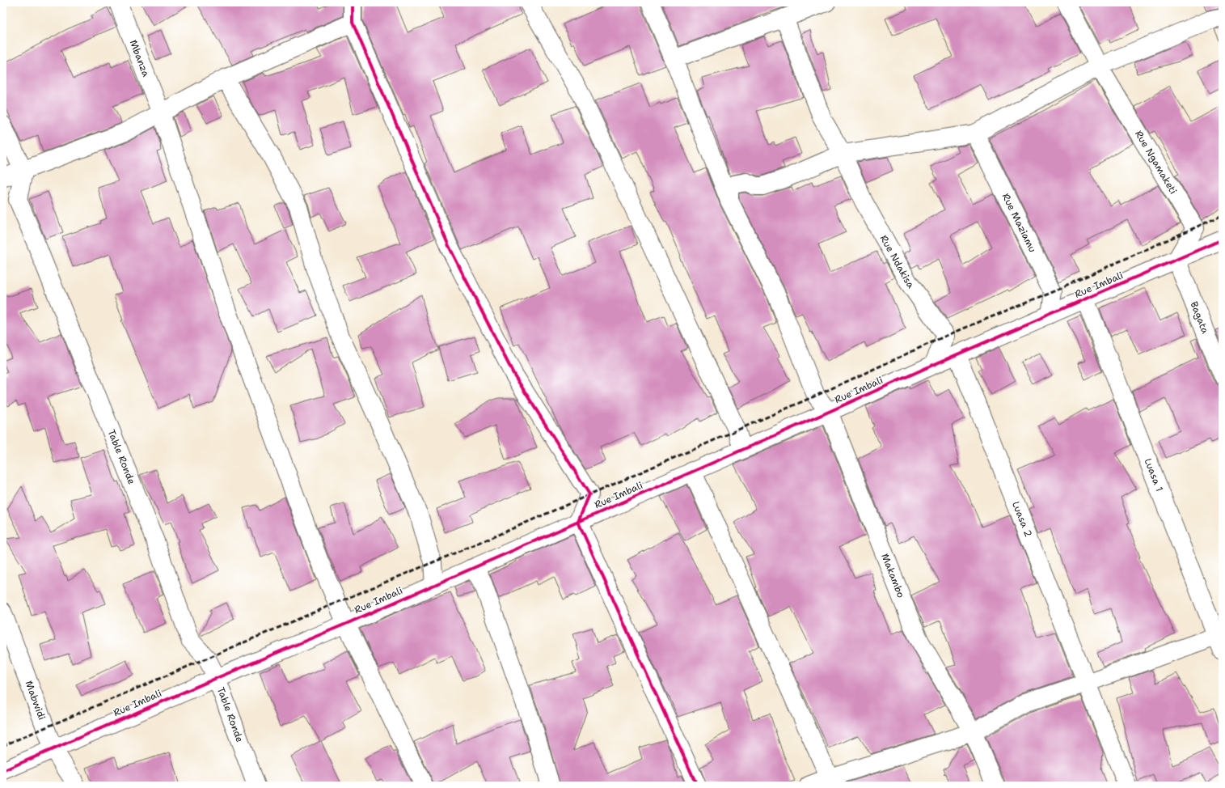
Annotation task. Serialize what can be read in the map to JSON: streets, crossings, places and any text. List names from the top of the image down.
{
  "streets": {
    "street": [
      "Mbanza",
      "Rue Ngamaketi",
      "Rue Maziamu",
      "Rue Ndakisa",
      "Rue Imbali",
      "Bagata",
      "Table Ronde",
      "Luasa 1",
      "Luasa 2",
      "Makambo",
      "Mabwidi"
    ]
  },
  "crossings": [
    ["Mbanza", "Rue Imbali"],
    ["Rue Ngamaketi", "Rue Imbali"],
    ["Rue Ngamaketi", "Bagata"],
    ["Rue Maziamu", "Rue Imbali"],
    ["Rue Ndakisa", "Rue Imbali"],
    ["Rue Imbali", "Bagata"],
    ["Rue Imbali", "Table Ronde"],
    ["Rue Imbali", "Luasa 1"],
    ["Rue Imbali", "Luasa 2"],
    ["Rue Imbali", "Makambo"],
    ["Rue Imbali", "Mabwidi"]
  ]
}
